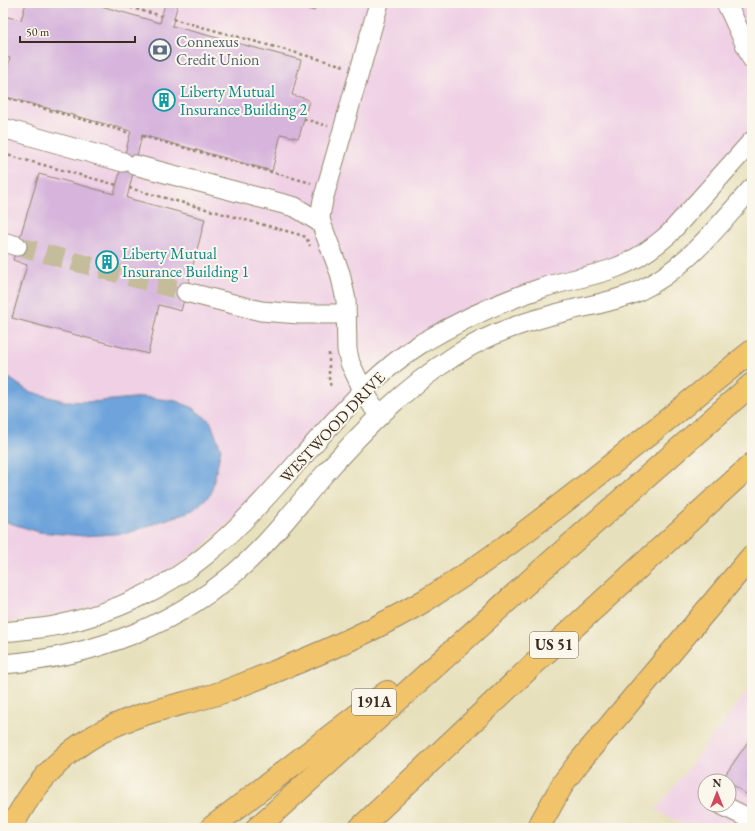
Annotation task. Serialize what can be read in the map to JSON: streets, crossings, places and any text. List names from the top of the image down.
{
  "streets": {
    "highway": ["US 51", "191A"],
    "street": ["WESTWOOD DRIVE"]
  },
  "places": {
    "bank": ["Connexus Credit Union"],
    "building": ["Liberty Mutual Insurance Building 2", "Liberty Mutual Insurance Building 1"]
  },
  "scale_bar": "50 m",
  "north": "top"
}
